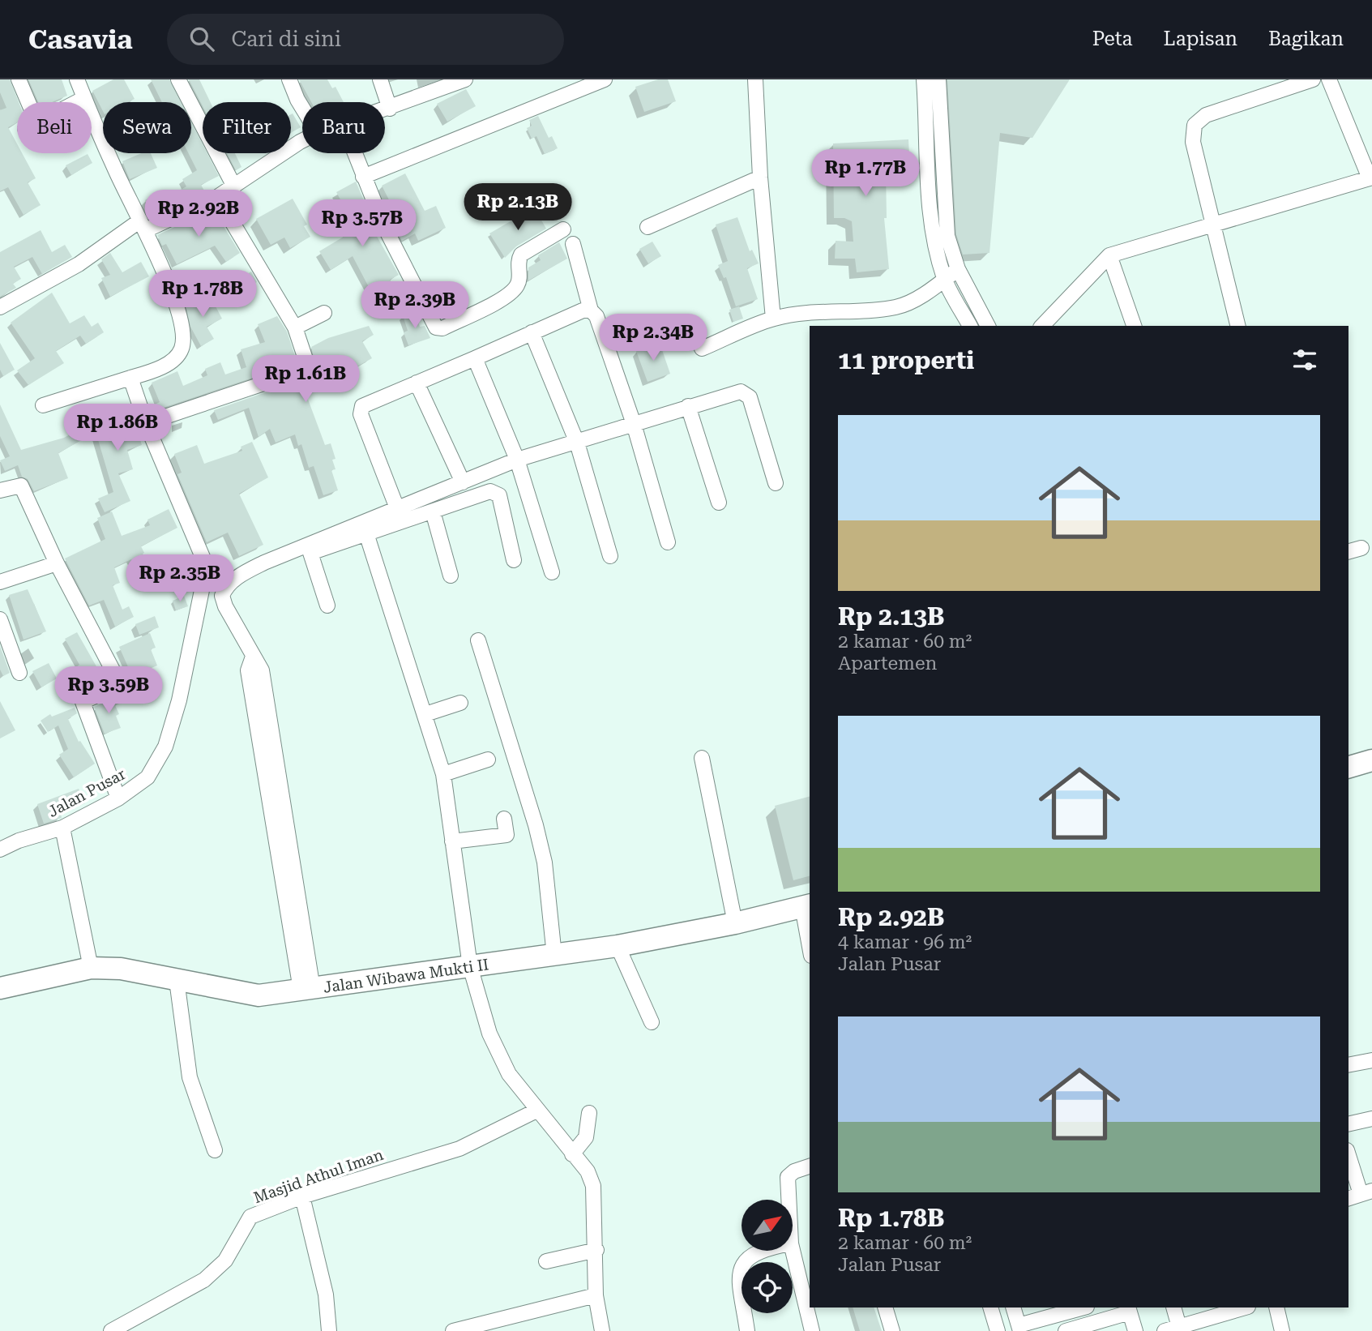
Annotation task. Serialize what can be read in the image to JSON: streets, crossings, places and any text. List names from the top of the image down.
{
  "streets": {
    "main road": ["Jalan Wibawa Mukti II"],
    "street": ["Jalan Pusar", "Masjid Athul Iman"]
  },
  "north": "top right",
  "page": {
    "header": "Casavia",
    "search": "Cari di sini",
    "nav": ["Peta", "Lapisan", "Bagikan"],
    "chip": [
      "Beli",
      "Sewa",
      "Filter",
      "Baru"
    ],
    "price": [
      "Rp 1.77B",
      "Rp 2.13B",
      "Rp 2.92B",
      "Rp 3.57B",
      "Rp 1.78B",
      "Rp 2.39B",
      "Rp 2.34B",
      "Rp 1.61B",
      "Rp 1.86B",
      "Rp 2.35B",
      "Rp 3.59B"
    ],
    "heading": "11 properti",
    "list": [
      {
        "name": "Rp 2.13B",
        "note": "2 kamar · 60 m² · Apartemen"
      },
      {
        "name": "Rp 2.92B",
        "note": "4 kamar · 96 m² · Jalan Pusar"
      },
      {
        "name": "Rp 1.78B",
        "note": "2 kamar · 60 m² · Jalan Pusar"
      }
    ]
  }
}
